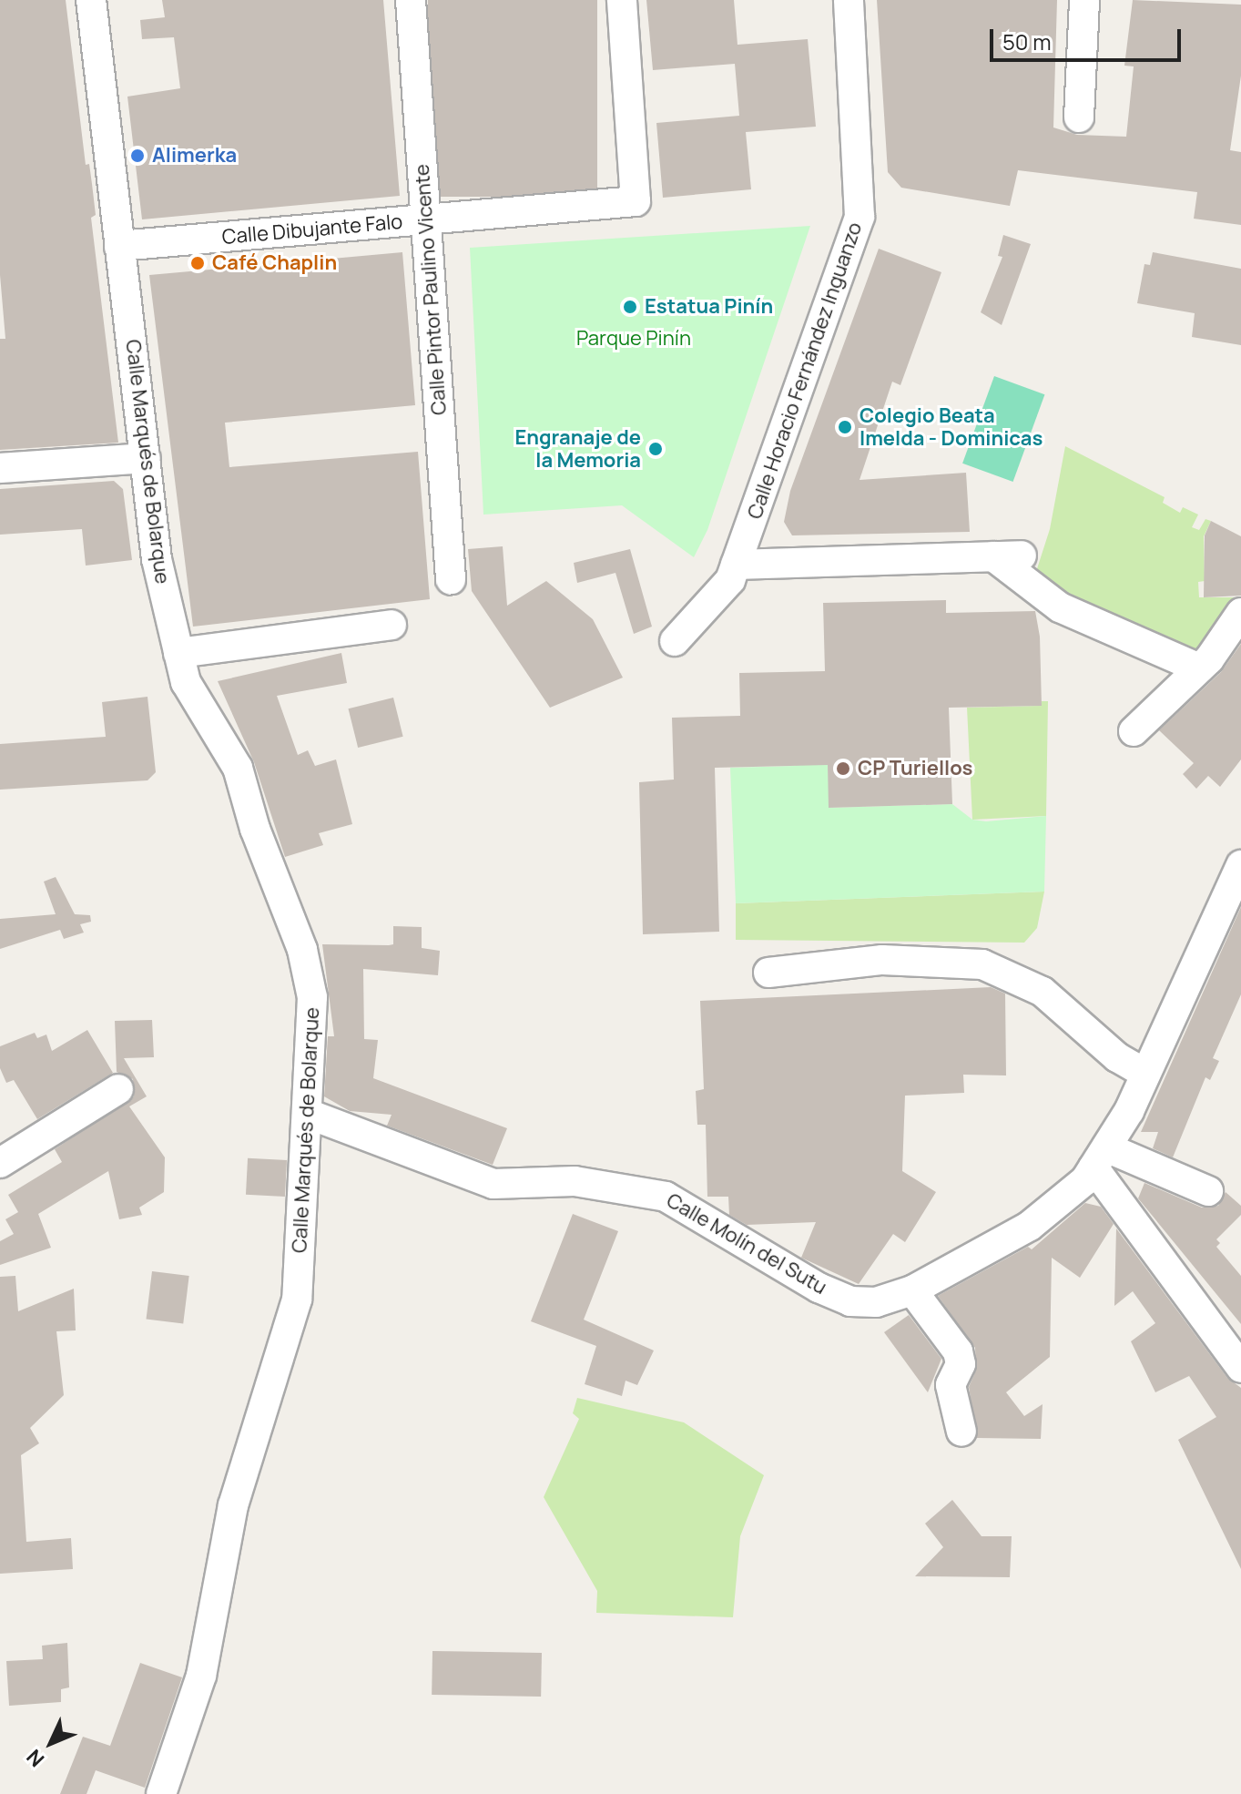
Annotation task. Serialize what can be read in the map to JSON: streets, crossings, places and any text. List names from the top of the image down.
{
  "streets": {
    "street": [
      "Calle Dibujante Falo",
      "Calle Pintor Paulino Vicente",
      "Calle Horacio Fernández Inguanzo",
      "Calle Marqués de Bolarque",
      "Calle Molín del Sutu"
    ]
  },
  "crossings": [
    ["Calle Dibujante Falo", "Calle Pintor Paulino Vicente"],
    ["Calle Dibujante Falo", "Calle Marqués de Bolarque"],
    ["Calle Marqués de Bolarque", "Calle Molín del Sutu"]
  ],
  "parks": ["Parque Pinín"],
  "places": [
    "Alimerka",
    "Café Chaplin",
    "Estatua Pinín",
    "Colegio Beata Imelda - Dominicas",
    "Engranaje de la Memoria",
    "CP Turiellos"
  ],
  "scale_bar": "50 m",
  "north": "bottom left"
}
